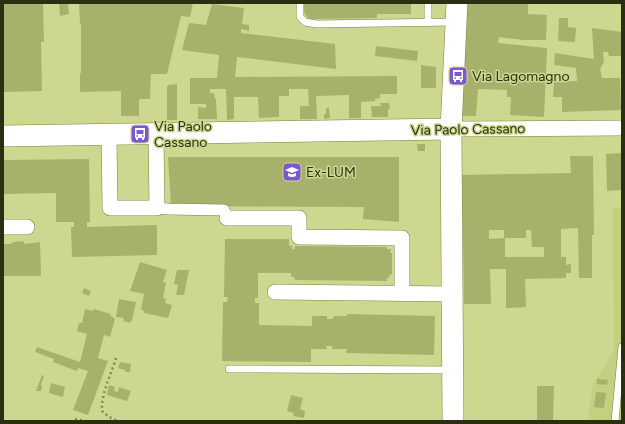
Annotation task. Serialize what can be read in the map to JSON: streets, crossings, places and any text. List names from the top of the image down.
{
  "streets": {
    "main road": ["Via Paolo Cassano"]
  },
  "places": {
    "bus stop": ["Via Lagomagno", "Via Paolo Cassano"],
    "school or university": ["Ex-LUM"]
  }
}
